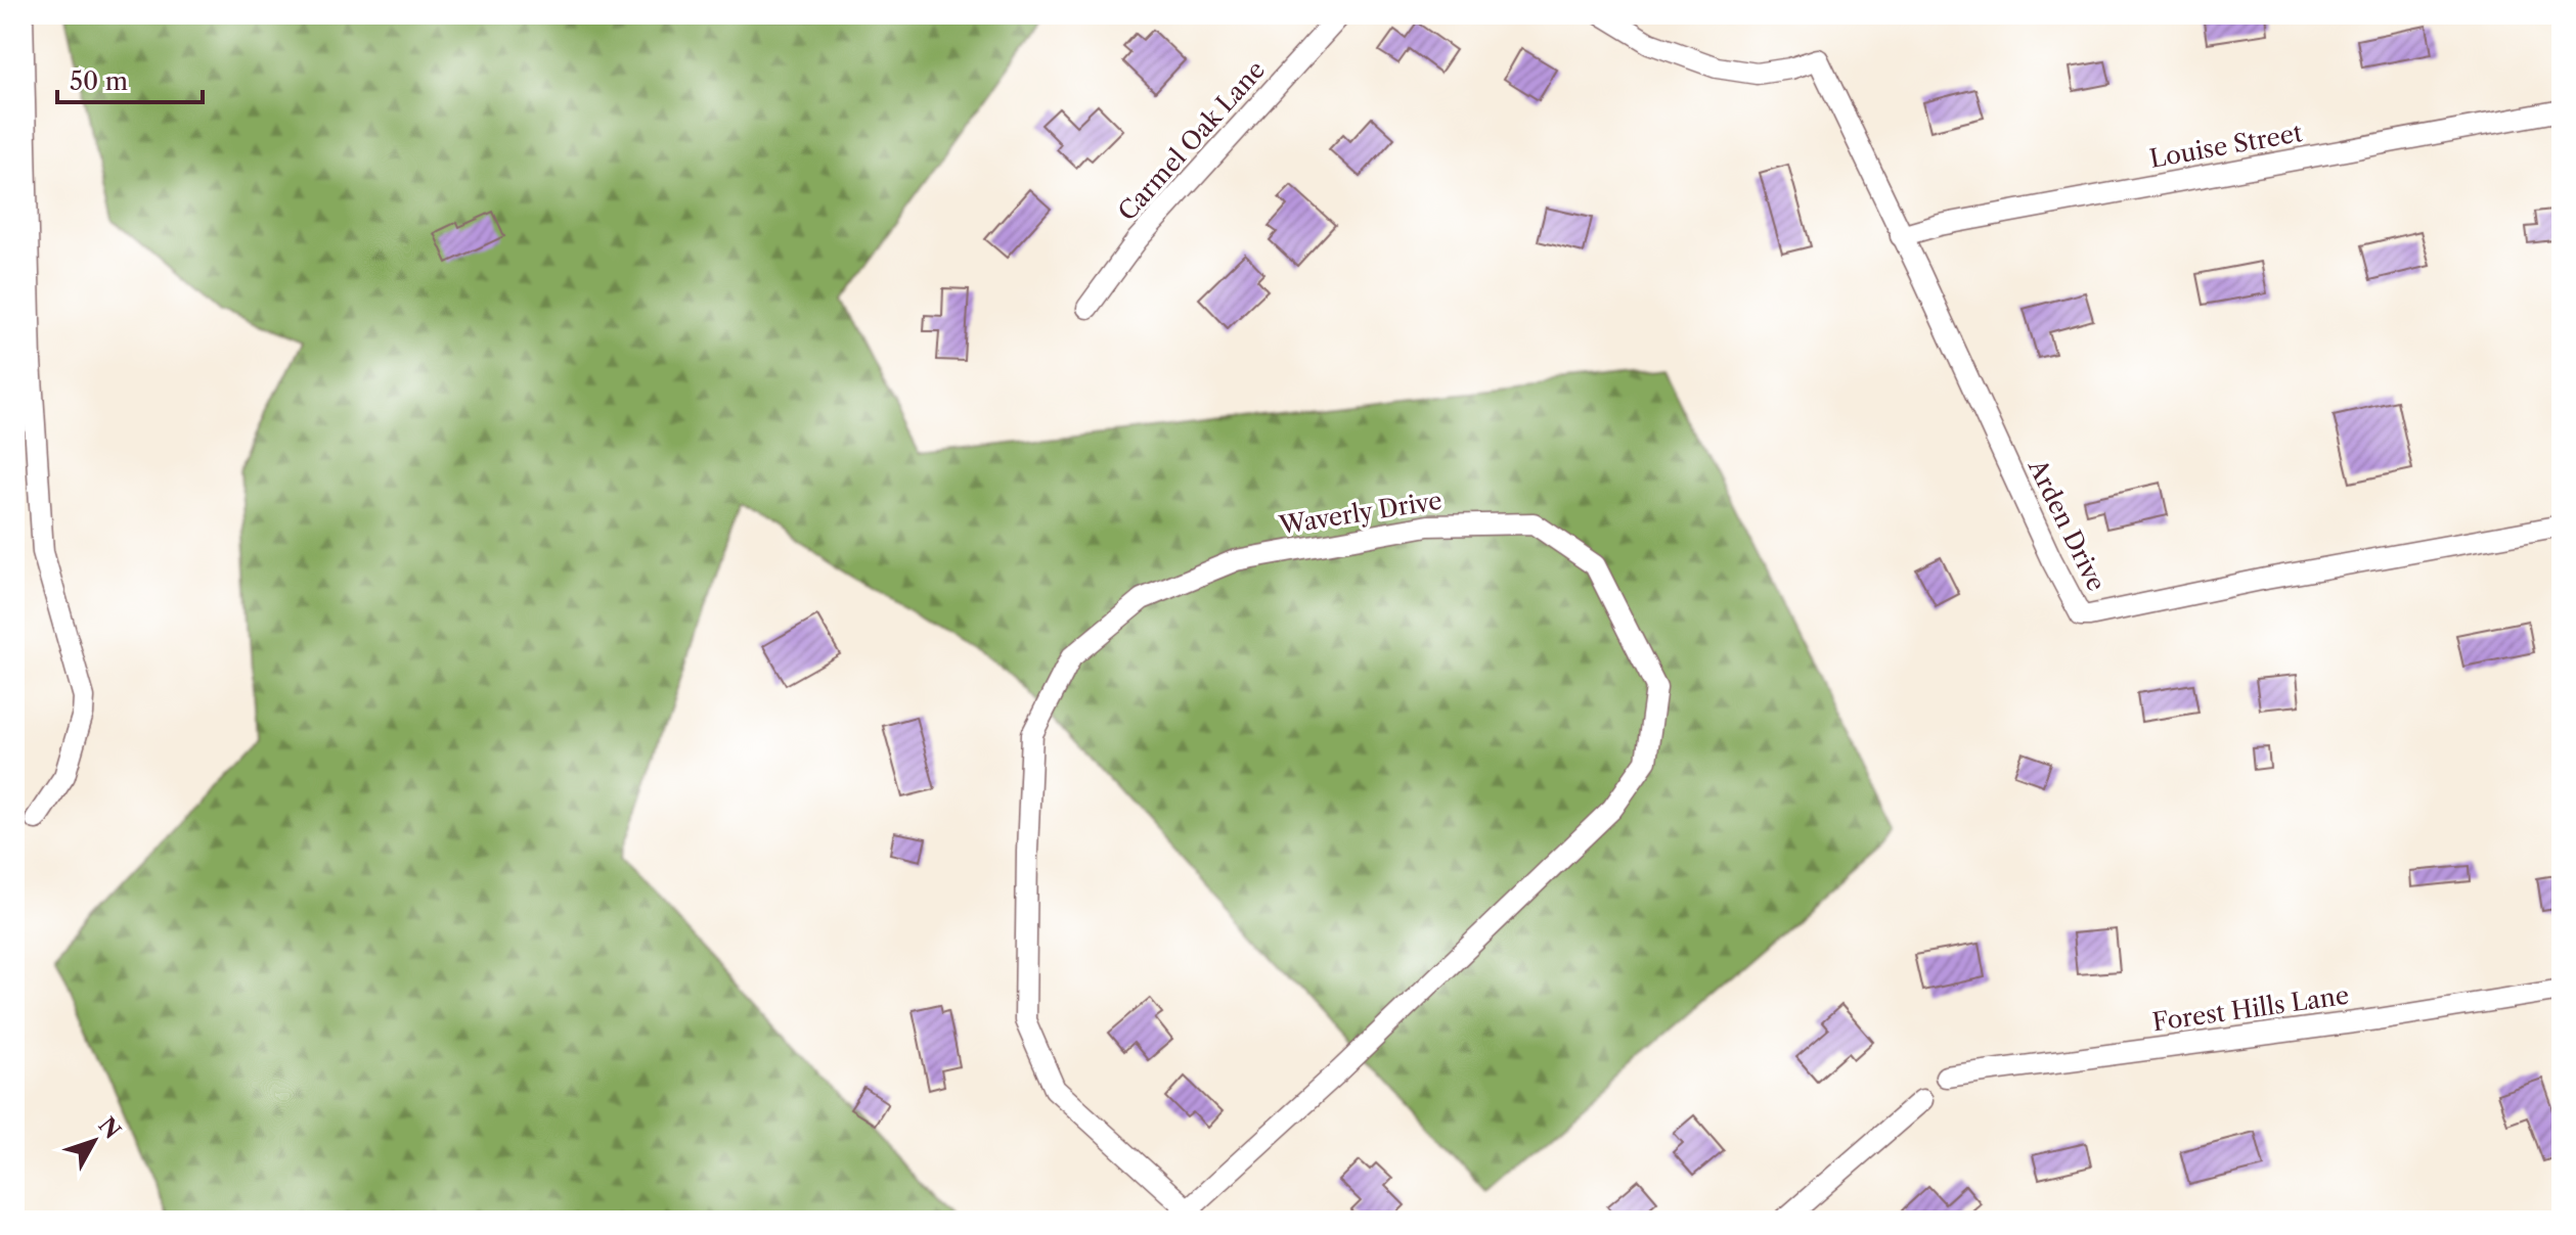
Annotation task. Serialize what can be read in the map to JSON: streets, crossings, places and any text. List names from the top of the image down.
{
  "streets": {
    "street": [
      "Carmel Oak Lane",
      "Louise Street",
      "Waverly Drive",
      "Arden Drive",
      "Forest Hills Lane"
    ]
  },
  "crossings": [
    ["Louise Street", "Arden Drive"]
  ],
  "scale_bar": "50 m",
  "north": "top right"
}
